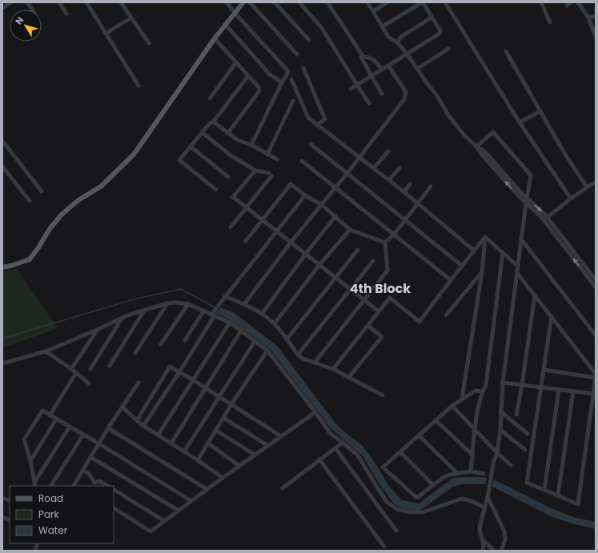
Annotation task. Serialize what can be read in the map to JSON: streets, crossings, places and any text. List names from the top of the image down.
{
  "districts": ["4th Block"],
  "legend": ["Road", "Park", "Water"],
  "north": "top left"
}
